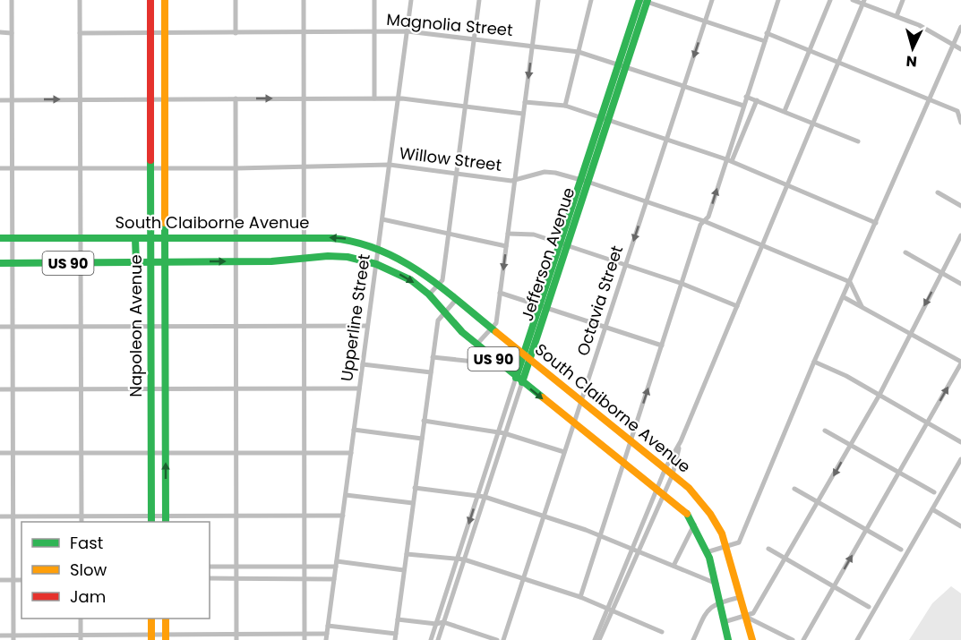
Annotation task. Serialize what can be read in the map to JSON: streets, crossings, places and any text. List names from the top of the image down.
{
  "streets": {
    "main road": [
      "South Claiborne Avenue",
      "Jefferson Avenue",
      "US 90",
      "Napoleon Avenue"
    ],
    "street": [
      "Magnolia Street",
      "Willow Street",
      "Octavia Street",
      "Upperline Street"
    ]
  },
  "crossings": [
    ["Magnolia Street", "Jefferson Avenue"],
    ["Magnolia Street", "Octavia Street"],
    ["Magnolia Street", "Upperline Street"],
    ["Magnolia Street", "Napoleon Avenue"],
    ["Willow Street", "Jefferson Avenue"],
    ["Willow Street", "Octavia Street"],
    ["Willow Street", "Upperline Street"],
    ["Willow Street", "Napoleon Avenue"],
    ["South Claiborne Avenue", "Jefferson Avenue"],
    ["South Claiborne Avenue", "Octavia Street"],
    ["South Claiborne Avenue", "Upperline Street"],
    ["South Claiborne Avenue", "Napoleon Avenue"]
  ],
  "legend": ["Fast", "Slow", "Jam"],
  "north": "bottom"
}
